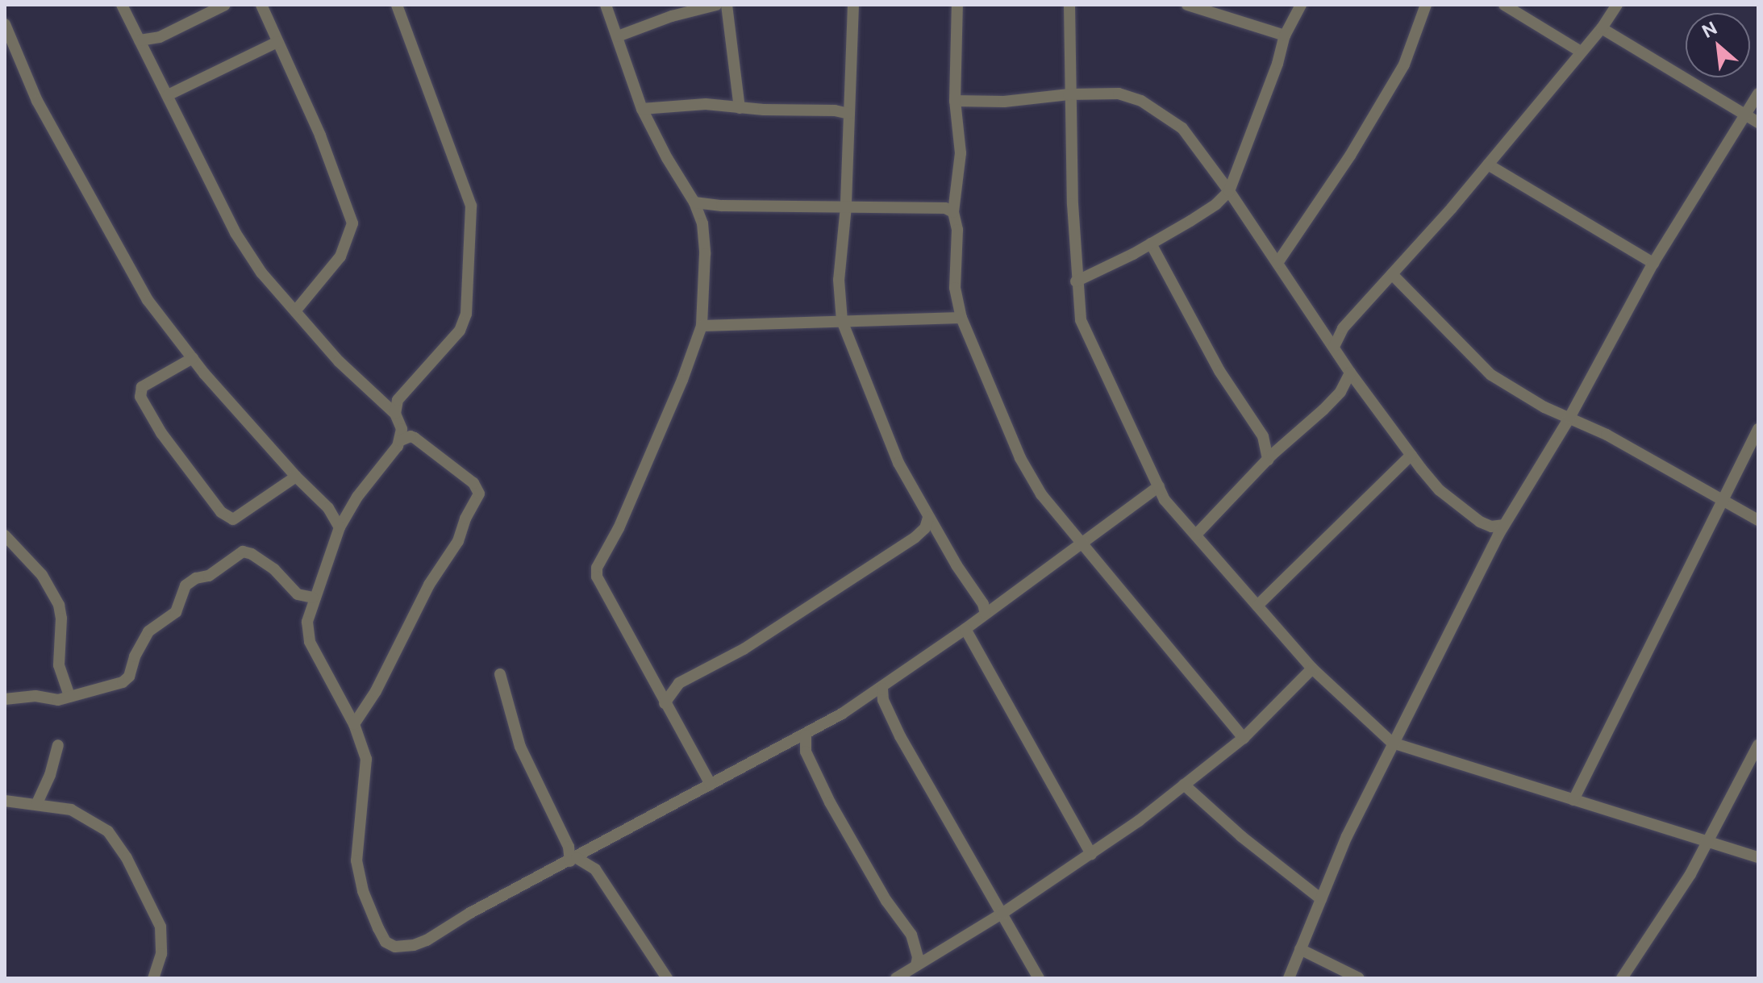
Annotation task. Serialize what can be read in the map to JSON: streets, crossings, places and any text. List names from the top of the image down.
{
  "north": "top left"
}
